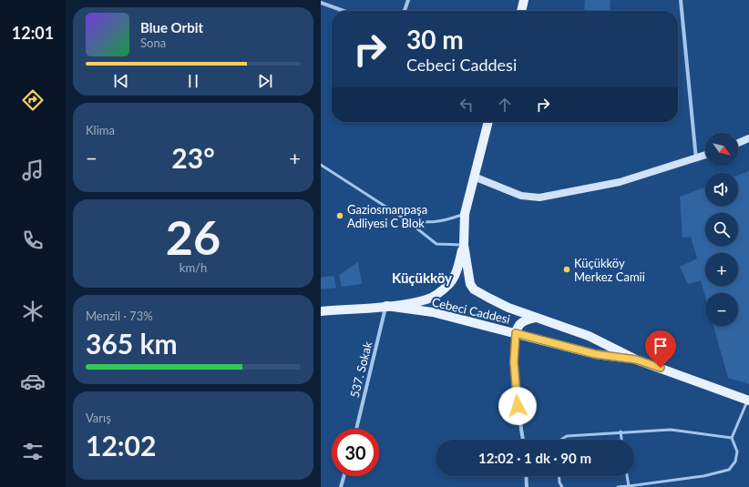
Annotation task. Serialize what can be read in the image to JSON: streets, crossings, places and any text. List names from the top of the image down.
{
  "streets": {
    "main road": ["Cebeci Caddesi"],
    "street": ["537. Sokak"]
  },
  "crossings": [
    ["Cebeci Caddesi", "537. Sokak"]
  ],
  "districts": ["Küçükköy"],
  "places": ["Gaziosmanpaşa Adliyesi C Blok", "Küçükköy Merkez Camii"],
  "north": "bottom right",
  "page": {
    "tabs": "12:01",
    "turn": ["30 m", "Cebeci Caddesi"],
    "song": ["Blue Orbit", "Sona"],
    "tile": [
      "Klima",
      ["26", "km/h"],
      ["Menzil · 73%", "365 km"],
      ["Varış", "12:02"]
    ],
    "map_buttons": ["+", "−"],
    "heat": ["−", "23°", "+"],
    "limit": "30",
    "trip": "12:02 · 1 dk · 90 m"
  }
}
